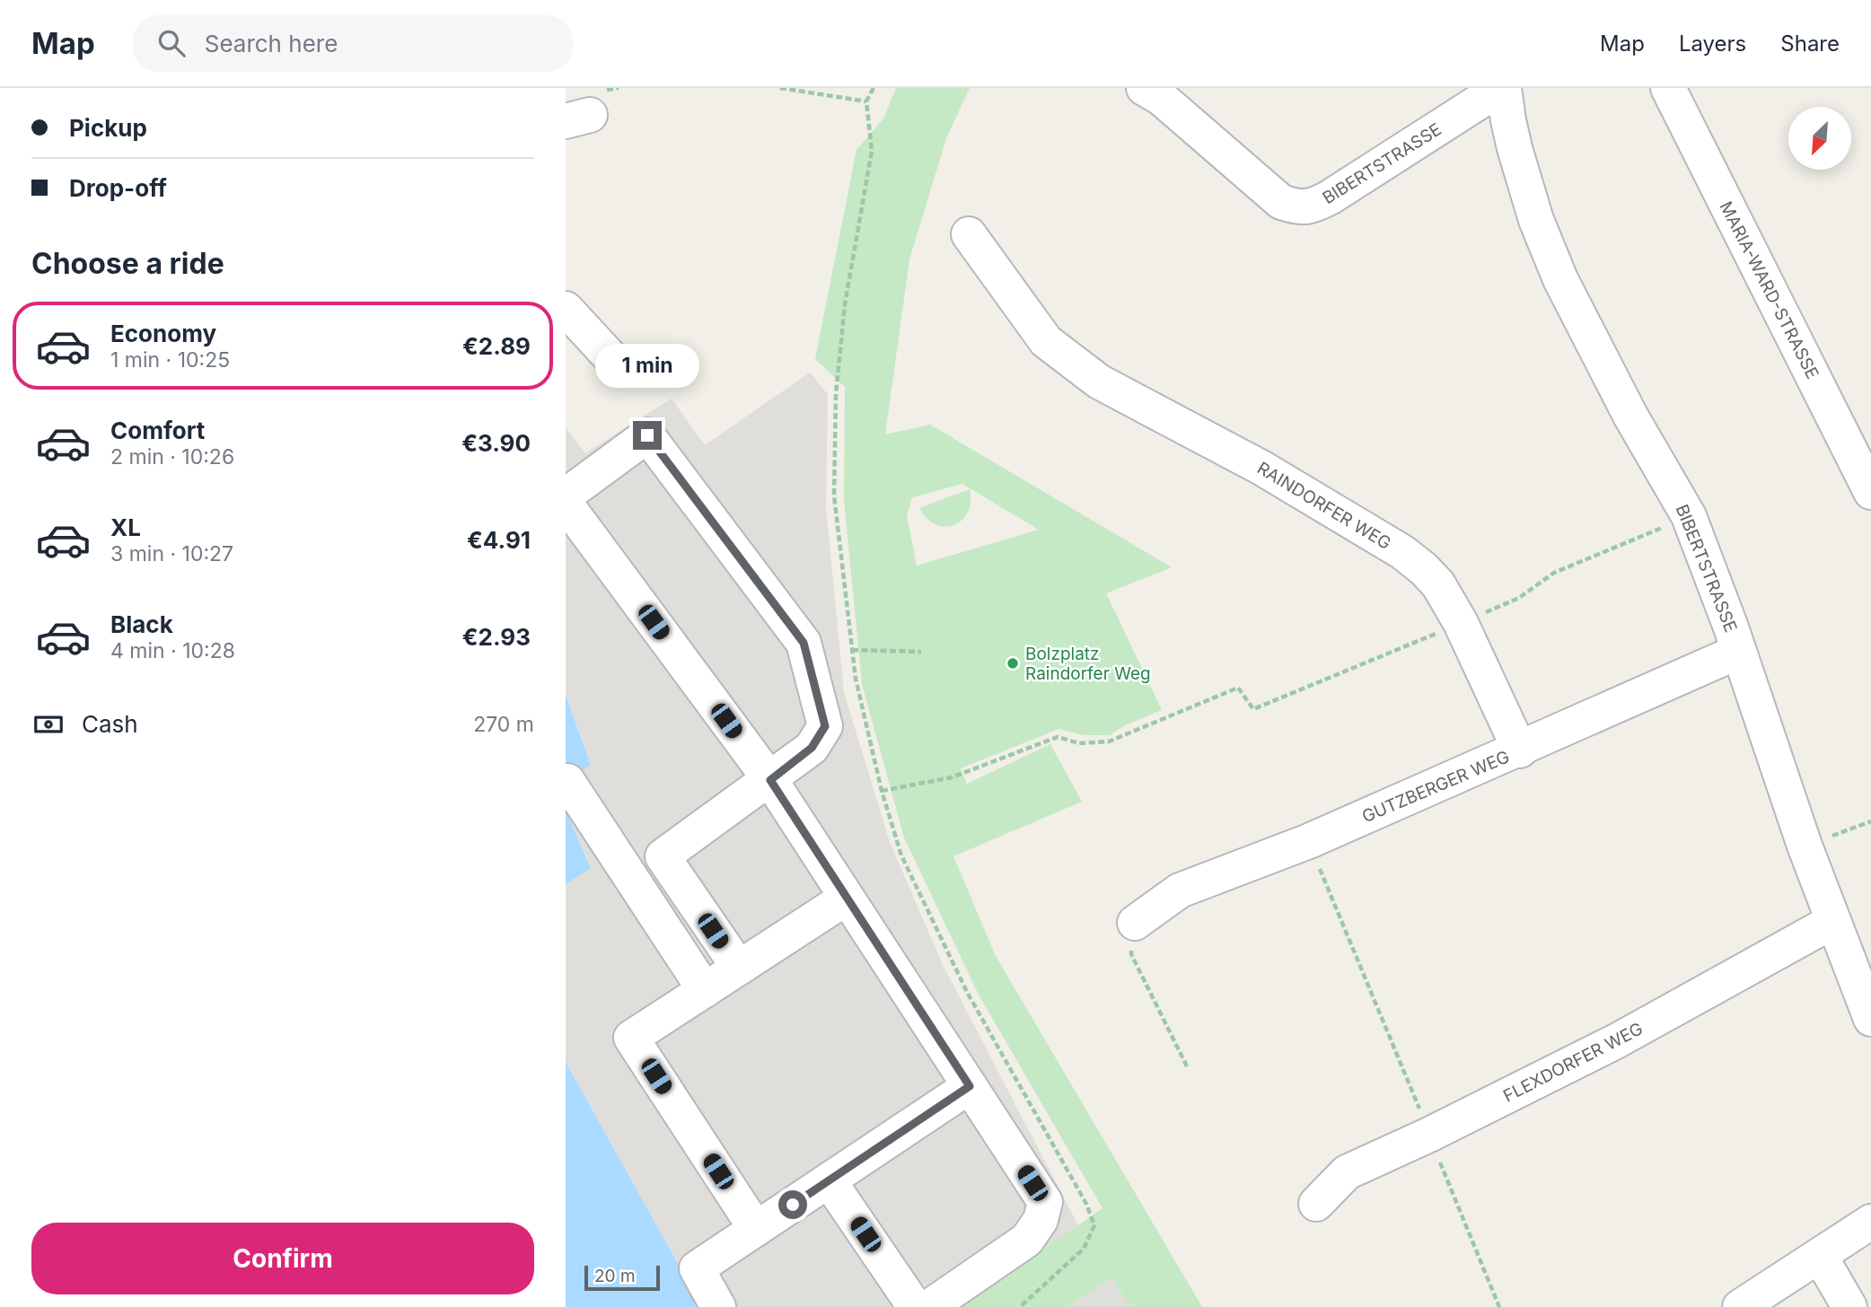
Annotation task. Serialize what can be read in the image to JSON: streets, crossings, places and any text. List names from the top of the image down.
{
  "streets": {
    "street": [
      "BIBERTSTRASSE",
      "MARIA-WARD-STRASSE",
      "RAINDORFER WEG",
      "GUTZBERGER WEG",
      "FLEXDORFER WEG"
    ]
  },
  "crossings": [
    ["BIBERTSTRASSE", "GUTZBERGER WEG"],
    ["BIBERTSTRASSE", "FLEXDORFER WEG"],
    ["RAINDORFER WEG", "GUTZBERGER WEG"]
  ],
  "places": ["Bolzplatz Raindorfer Weg"],
  "scale_bar": "20 m",
  "north": "bottom left",
  "page": {
    "header": "Map",
    "search": "Search here",
    "nav": ["Map", "Layers", "Share"],
    "banner": ["Pickup", "Drop-off"],
    "heading": "Choose a ride",
    "list": [
      {
        "name": "Economy",
        "note": "1 min · 10:25",
        "value": "€2.89"
      },
      {
        "name": "Comfort",
        "note": "2 min · 10:26",
        "value": "€3.90"
      },
      {
        "name": "XL",
        "note": "3 min · 10:27",
        "value": "€4.91"
      },
      {
        "name": "Black",
        "note": "4 min · 10:28",
        "value": "€2.93"
      }
    ],
    "bubble": "1 min",
    "pay": ["Cash", "270 m"],
    "buttons": "Confirm",
    "scale": "20 m"
  }
}
